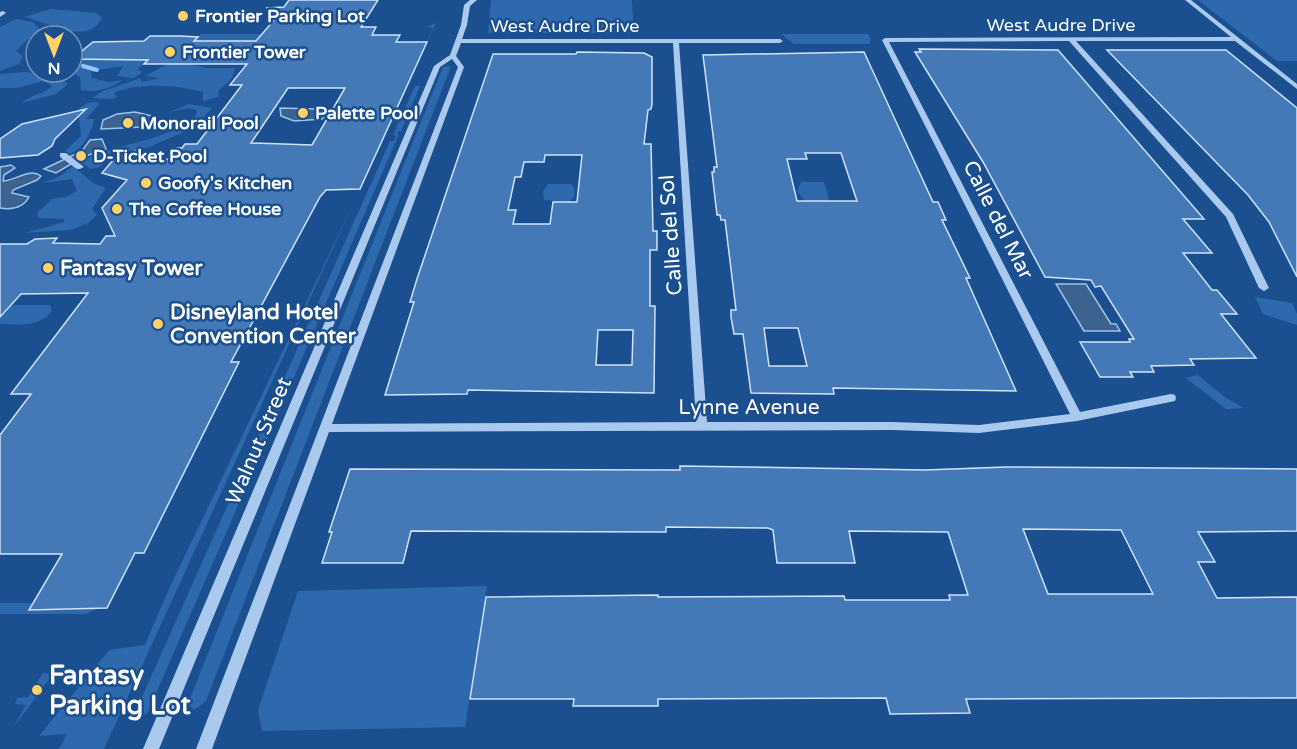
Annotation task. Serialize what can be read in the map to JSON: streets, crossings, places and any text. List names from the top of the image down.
{
  "streets": {
    "street": [
      "West Audre Drive",
      "Calle del Mar",
      "Calle del Sol",
      "Lynne Avenue",
      "Walnut Street"
    ]
  },
  "crossings": [
    ["West Audre Drive", "Calle del Mar"],
    ["West Audre Drive", "Calle del Sol"],
    ["West Audre Drive", "Walnut Street"],
    ["Calle del Mar", "Lynne Avenue"],
    ["Calle del Sol", "Lynne Avenue"],
    ["Lynne Avenue", "Walnut Street"]
  ],
  "places": [
    "Frontier Parking Lot",
    "Frontier Tower",
    "Palette Pool",
    "Monorail Pool",
    "D-Ticket Pool",
    "Goofy's Kitchen",
    "The Coffee House",
    "Fantasy Tower",
    "Disneyland Hotel Convention Center",
    "Fantasy Parking Lot"
  ],
  "north": "bottom"
}
